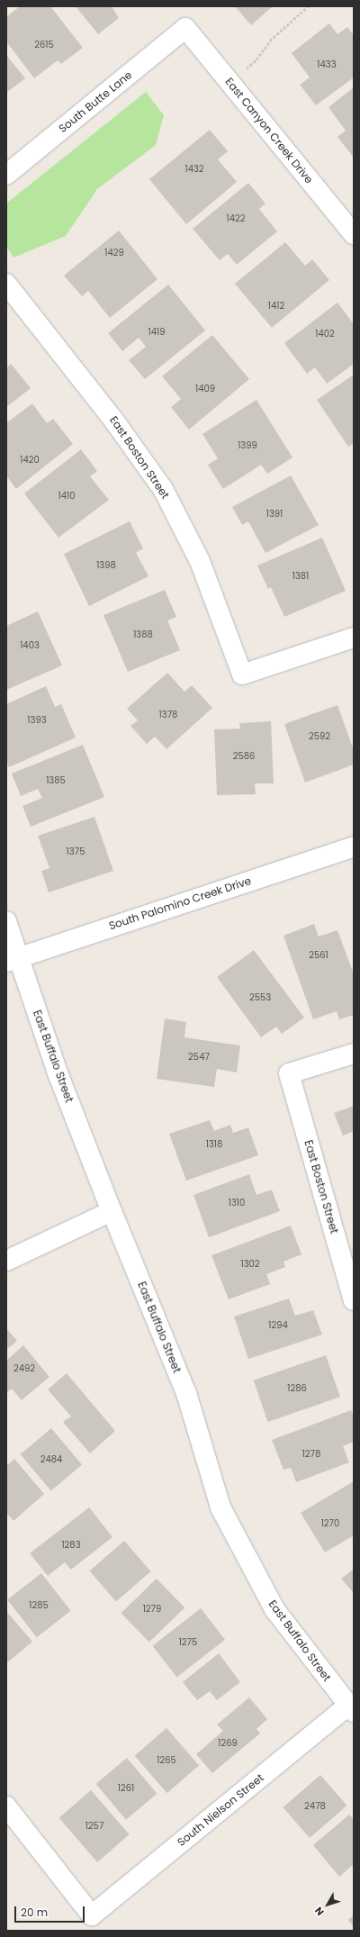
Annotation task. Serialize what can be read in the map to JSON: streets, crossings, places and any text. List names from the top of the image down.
{
  "streets": {
    "street": [
      "South Butte Lane",
      "East Canyon Creek Drive",
      "East Boston Street",
      "South Palomino Creek Drive",
      "East Buffalo Street",
      "South Nielson Street"
    ]
  },
  "crossings": [
    ["South Butte Lane", "East Canyon Creek Drive"],
    ["South Palomino Creek Drive", "East Buffalo Street"],
    ["East Buffalo Street", "South Nielson Street"]
  ],
  "house_numbers": [
    "2615",
    "1433",
    "1432",
    "1422",
    "1429",
    "1412",
    "1419",
    "1402",
    "1409",
    "1399",
    "1420",
    "1410",
    "1391",
    "1398",
    "1381",
    "1388",
    "1403",
    "1378",
    "1393",
    "2592",
    "2586",
    "1385",
    "1375",
    "2561",
    "2553",
    "2547",
    "1318",
    "1310",
    "1302",
    "1294",
    "2492",
    "1286",
    "1278",
    "2484",
    "1270",
    "1283",
    "1285",
    "1279",
    "1275",
    "1269",
    "1265",
    "1261",
    "2478",
    "1257"
  ],
  "scale_bar": "20 m",
  "north": "bottom left"
}
